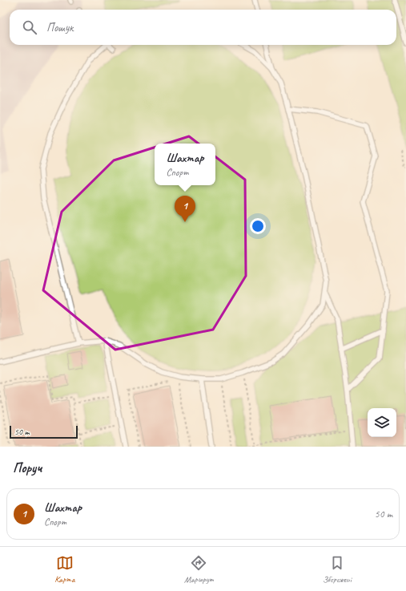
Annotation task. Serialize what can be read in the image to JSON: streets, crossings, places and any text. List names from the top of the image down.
{
  "scale_bar": "50 m",
  "page": {
    "search": "Пошук",
    "popup": ["Шахтар", "Спорт"],
    "pins": "1",
    "scale": "50 m",
    "heading": "Поруч",
    "list": [
      {
        "mark": "1",
        "name": "Шахтар",
        "note": "Спорт",
        "value": "50 m"
      }
    ],
    "nav": ["Карта", "Маршрут", "Збережені"]
  }
}
